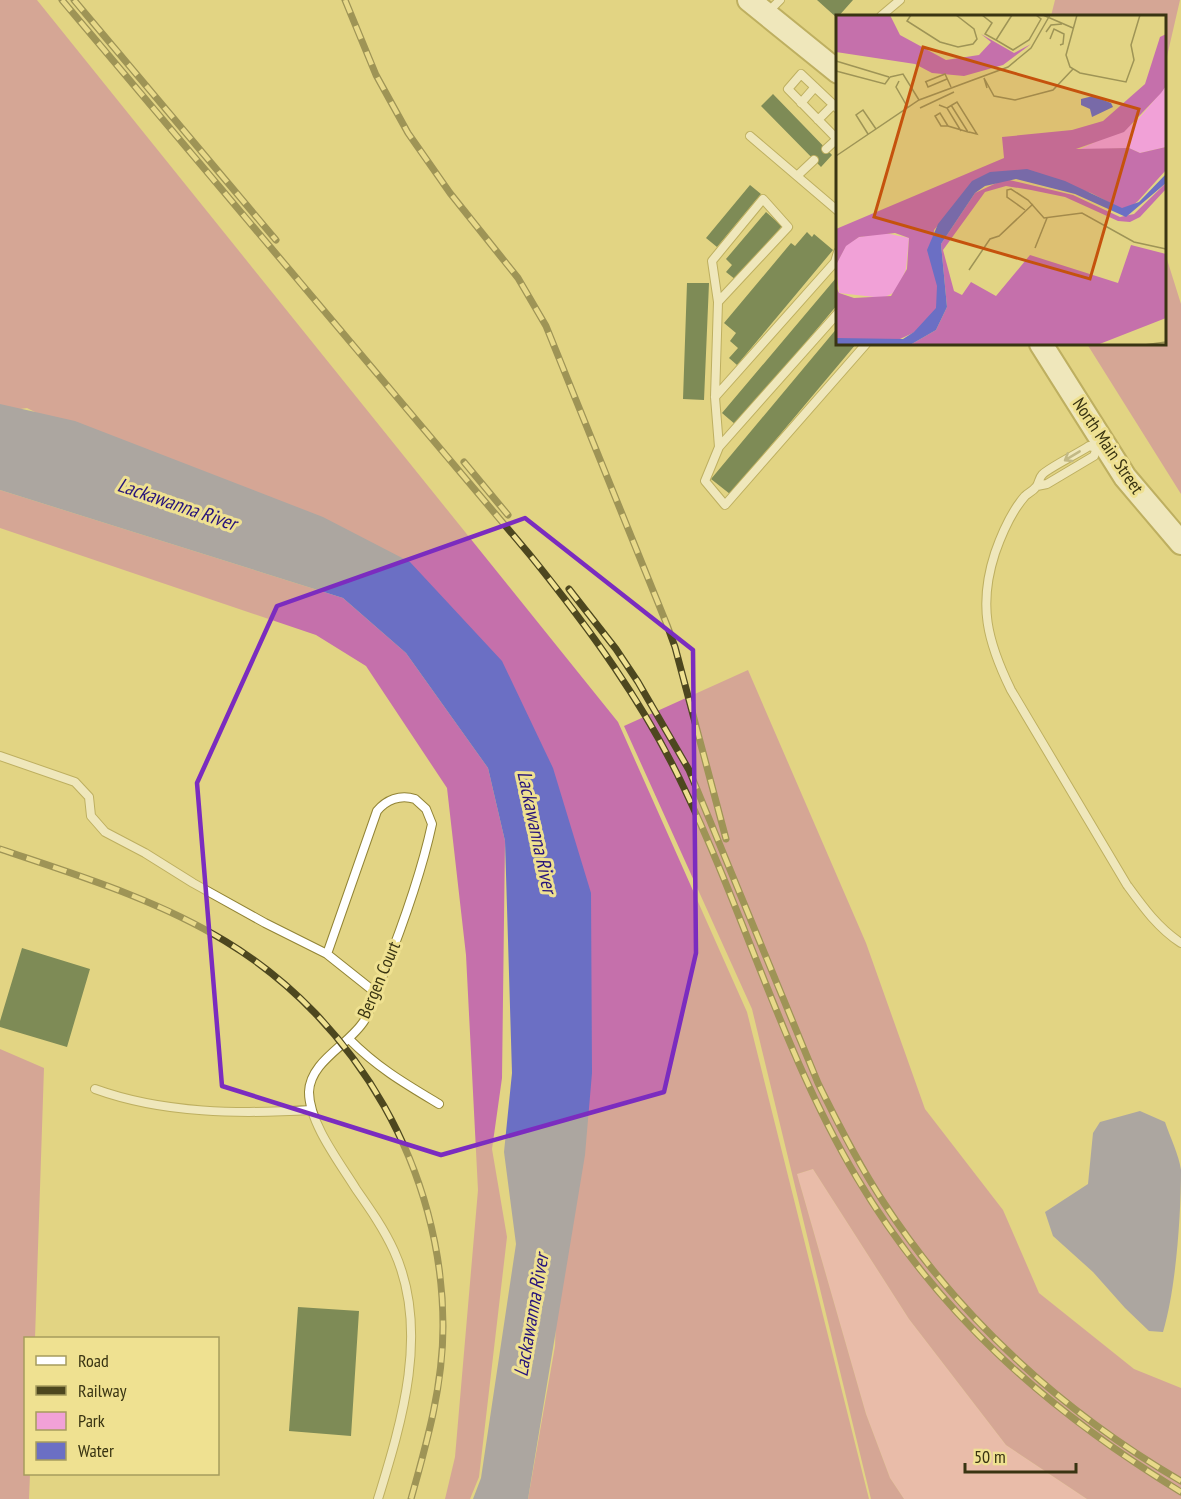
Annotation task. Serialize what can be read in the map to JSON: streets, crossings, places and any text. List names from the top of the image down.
{
  "streets": {
    "main road": ["North Main Street"],
    "lane": ["Bergen Court"]
  },
  "water": ["Lackawanna River"],
  "legend": [
    "Road",
    "Railway",
    "Park",
    "Water"
  ],
  "scale_bar": "50 m"
}
